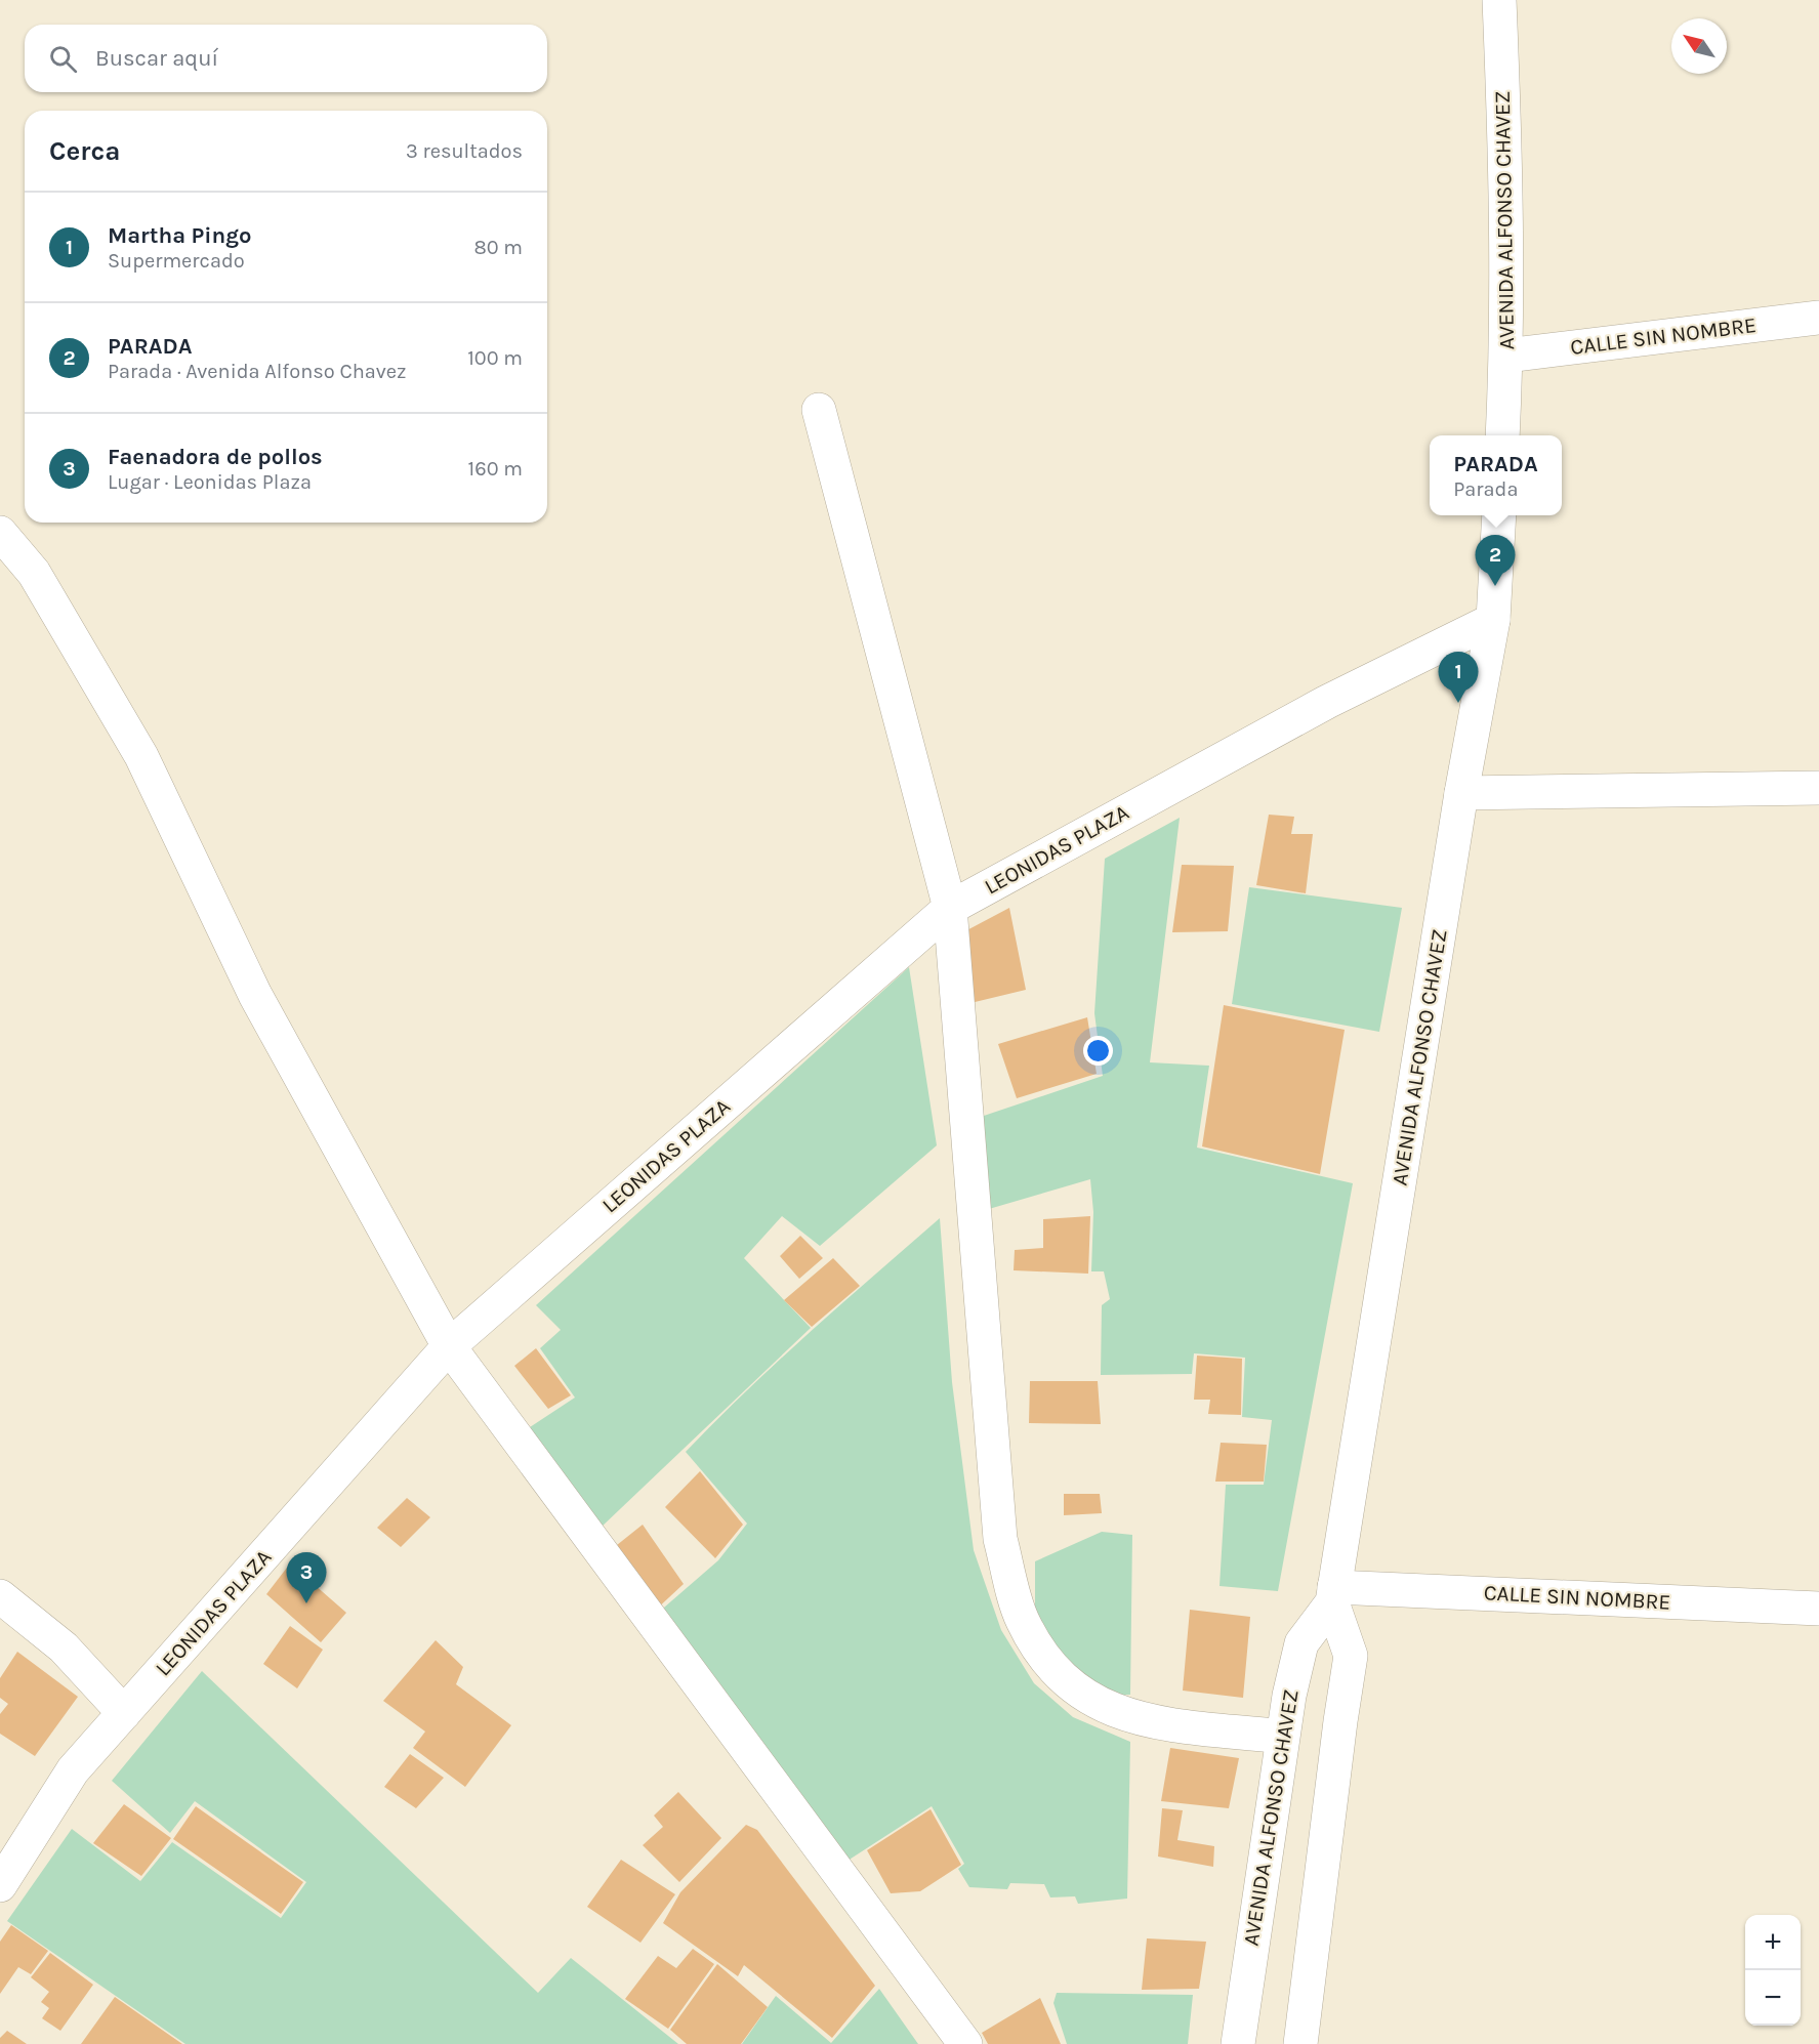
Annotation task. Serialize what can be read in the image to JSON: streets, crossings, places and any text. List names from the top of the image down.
{
  "streets": {
    "street": ["AVENIDA ALFONSO CHAVEZ", "CALLE SIN NOMBRE", "LEONIDAS PLAZA"]
  },
  "crossings": [
    ["AVENIDA ALFONSO CHAVEZ", "CALLE SIN NOMBRE"],
    ["AVENIDA ALFONSO CHAVEZ", "LEONIDAS PLAZA"]
  ],
  "north": "top left",
  "page": {
    "search": "Buscar aquí",
    "heading": ["Cerca", "3 resultados"],
    "list": [
      {
        "mark": "1",
        "name": "Martha Pingo",
        "note": "Supermercado",
        "value": "80 m"
      },
      {
        "mark": "2",
        "name": "PARADA",
        "note": "Parada · Avenida Alfonso Chavez",
        "value": "100 m"
      },
      {
        "mark": "3",
        "name": "Faenadora de pollos",
        "note": "Lugar · Leonidas Plaza",
        "value": "160 m"
      }
    ],
    "popup": ["PARADA", "Parada"],
    "pins": ["2", "1", "3"],
    "map_buttons": ["+", "−"]
  }
}
